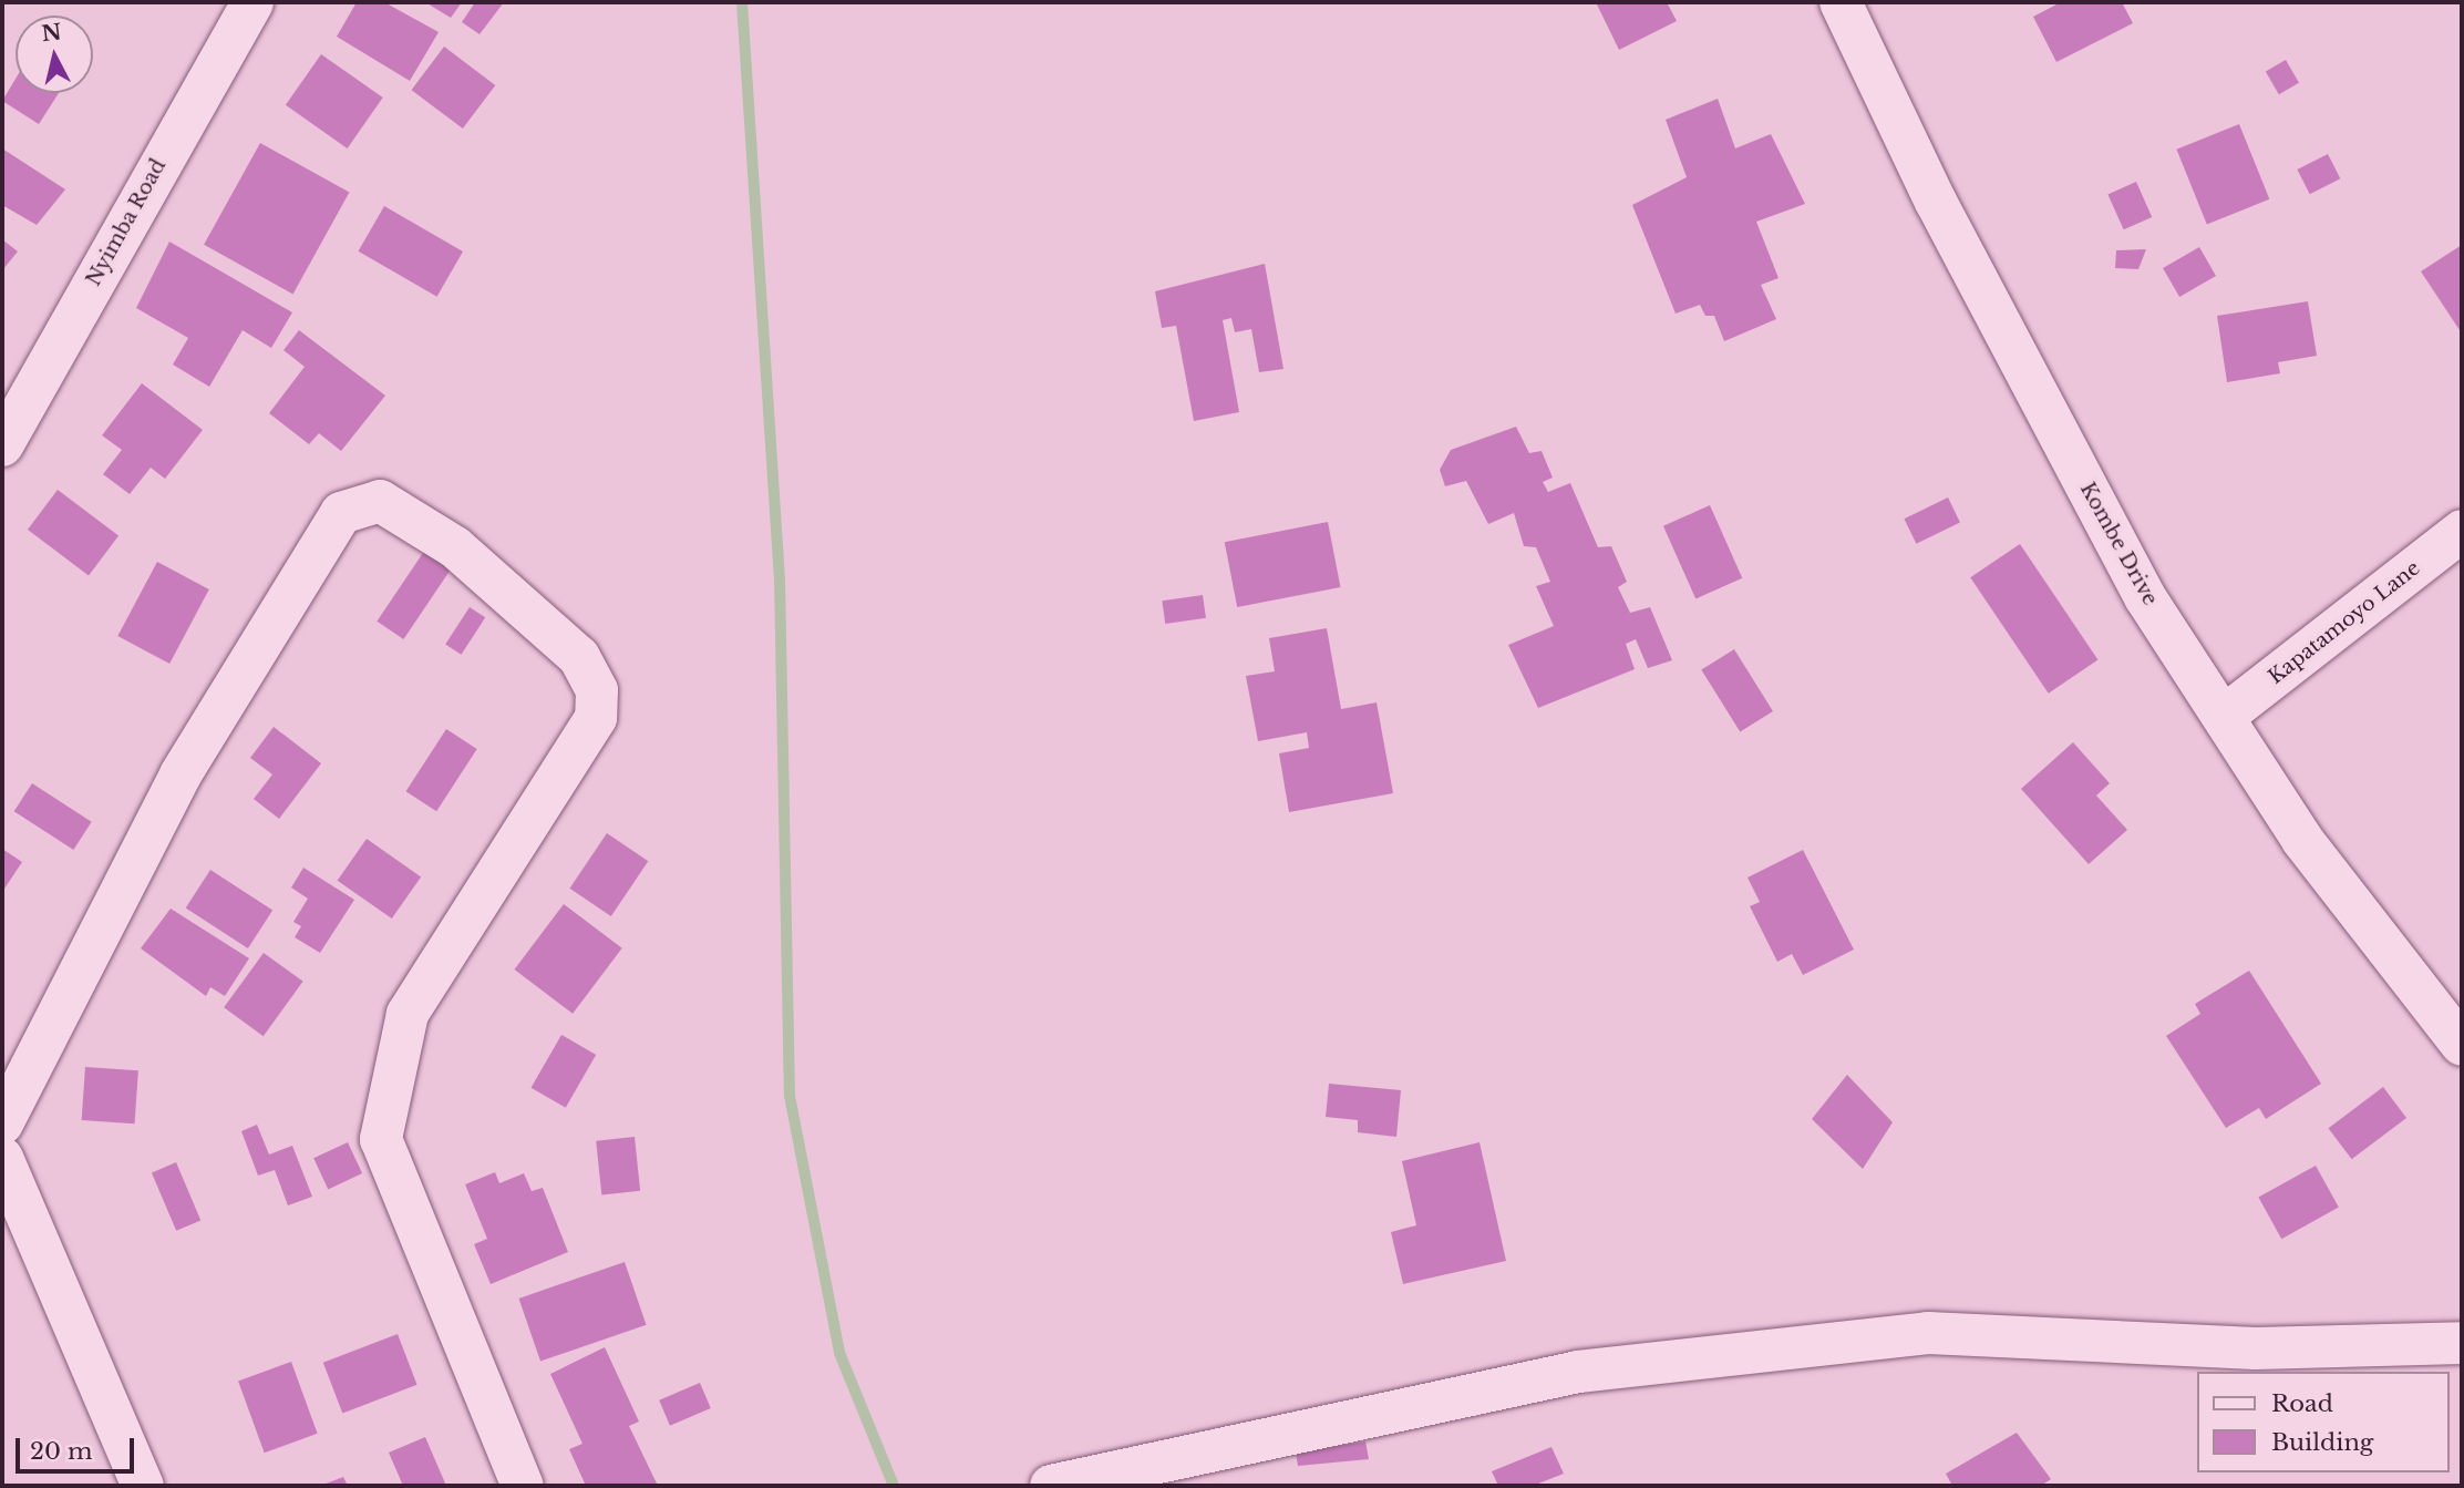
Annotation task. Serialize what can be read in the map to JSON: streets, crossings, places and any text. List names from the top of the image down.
{
  "streets": {
    "street": ["Nyimba Road", "Kombe Drive", "Kapatamoyo Lane"]
  },
  "crossings": [
    ["Kombe Drive", "Kapatamoyo Lane"]
  ],
  "legend": ["Road", "Building"],
  "scale_bar": "20 m",
  "north": "top"
}
